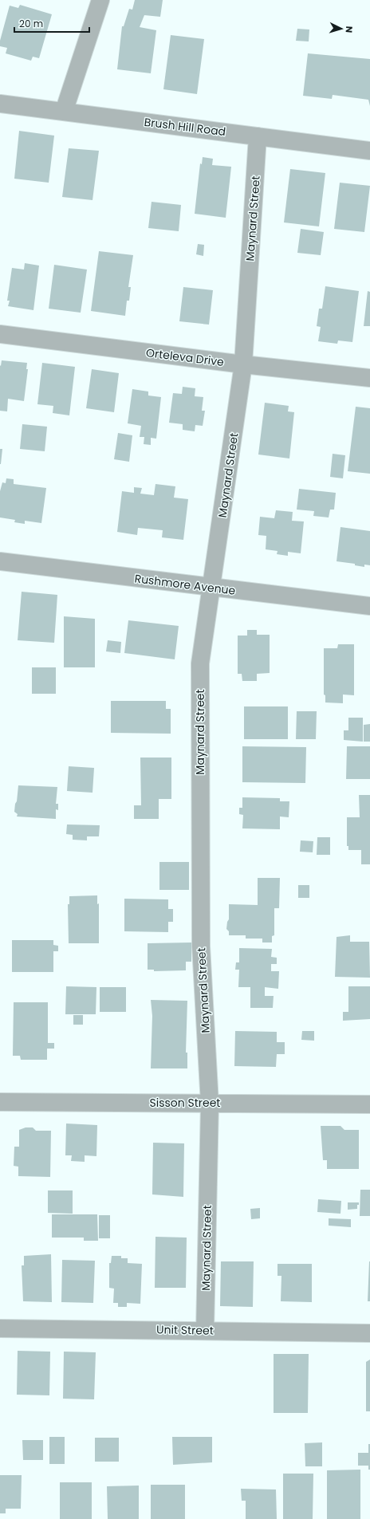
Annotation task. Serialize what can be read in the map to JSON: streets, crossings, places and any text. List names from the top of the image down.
{
  "streets": {
    "street": [
      "Brush Hill Road",
      "Maynard Street",
      "Orteleva Drive",
      "Rushmore Avenue",
      "Sisson Street",
      "Unit Street"
    ]
  },
  "crossings": [
    ["Brush Hill Road", "Maynard Street"],
    ["Maynard Street", "Orteleva Drive"],
    ["Maynard Street", "Rushmore Avenue"],
    ["Maynard Street", "Sisson Street"],
    ["Maynard Street", "Unit Street"]
  ],
  "scale_bar": "20 m",
  "north": "right"
}
